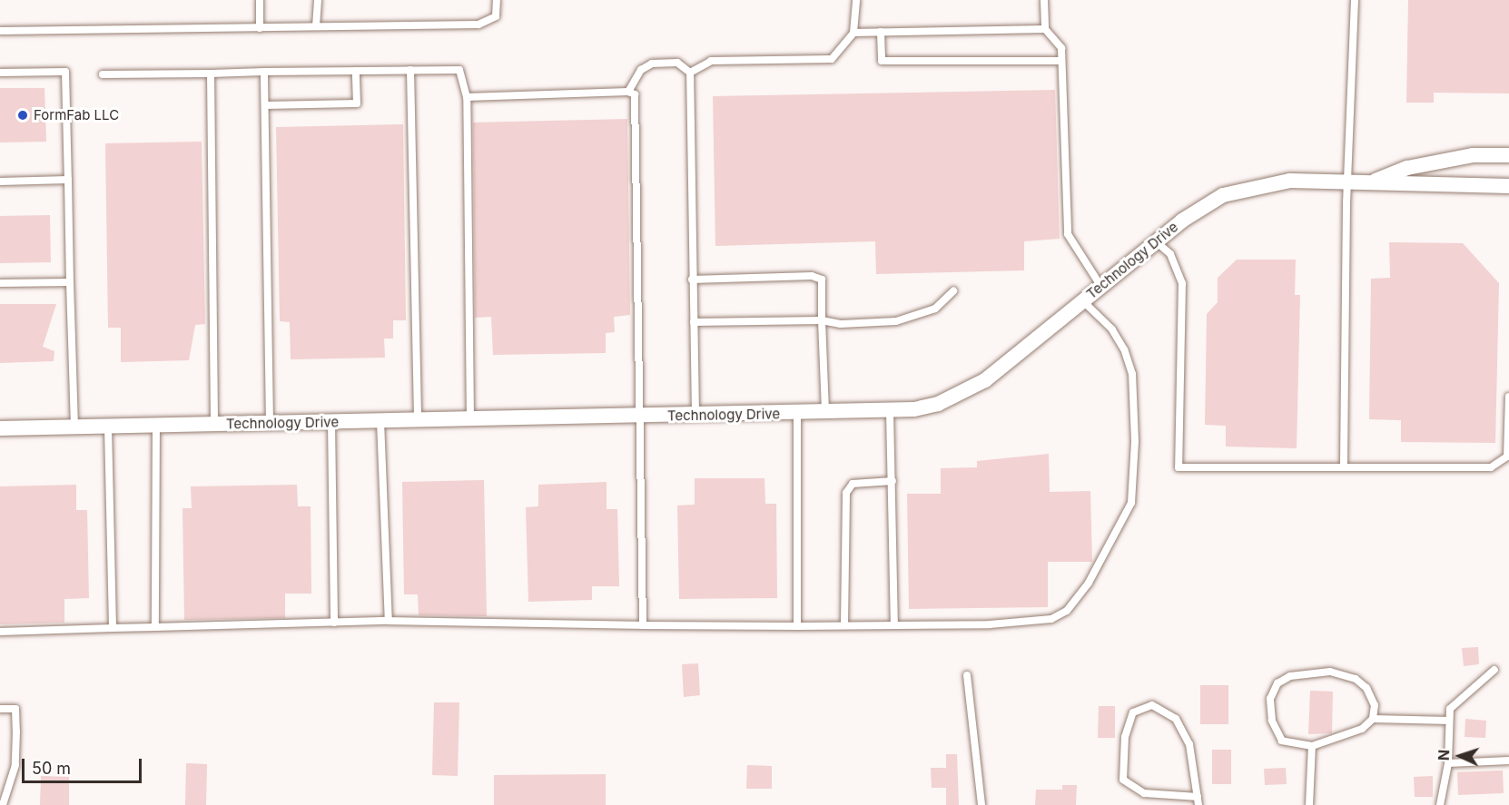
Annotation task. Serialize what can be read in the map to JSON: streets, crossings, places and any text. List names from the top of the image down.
{
  "streets": {
    "street": ["Technology Drive"]
  },
  "places": ["FormFab LLC"],
  "scale_bar": "50 m",
  "north": "left"
}
